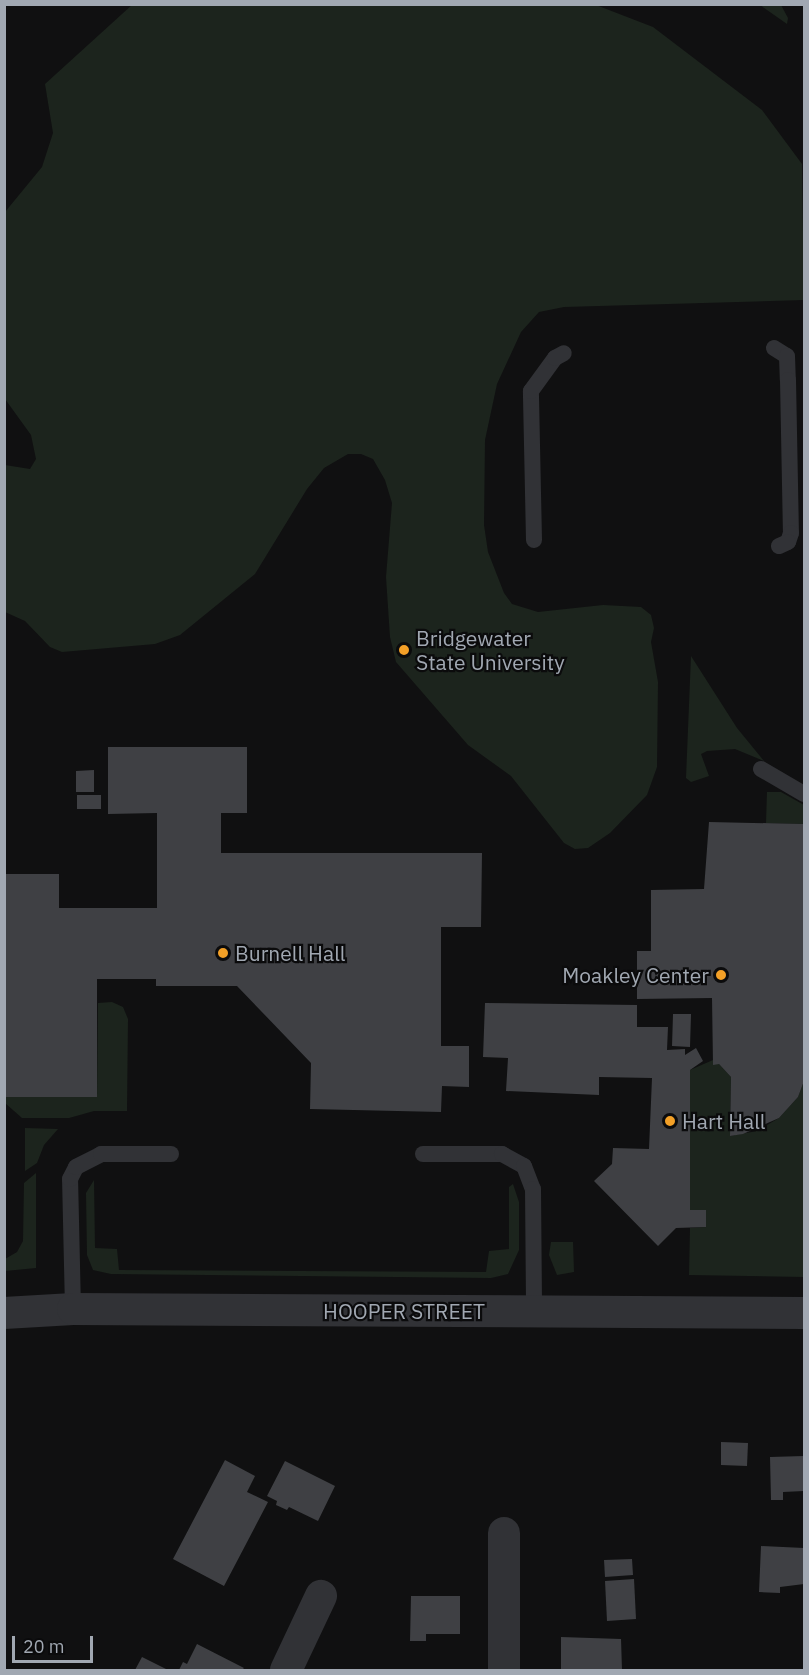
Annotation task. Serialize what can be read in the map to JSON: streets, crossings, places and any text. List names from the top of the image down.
{
  "streets": {
    "street": ["HOOPER STREET"]
  },
  "places": [
    "Bridgewater State University",
    "Burnell Hall",
    "Moakley Center",
    "Hart Hall"
  ],
  "scale_bar": "20 m"
}
